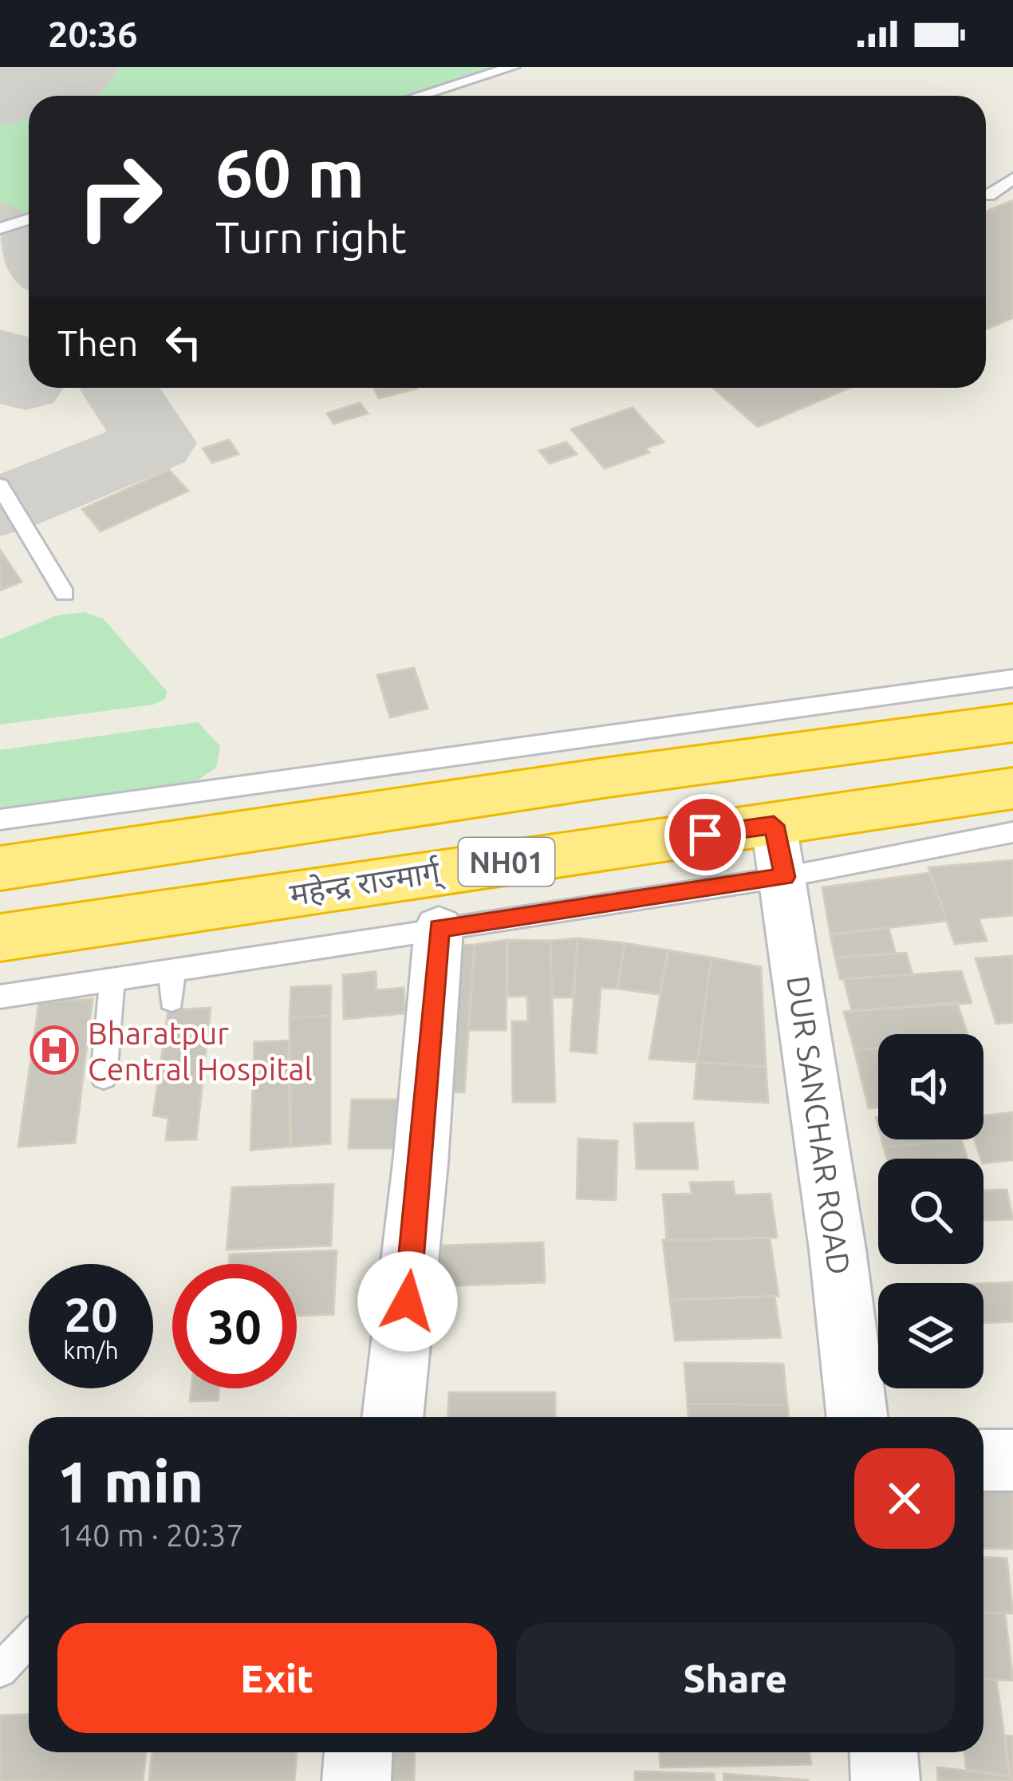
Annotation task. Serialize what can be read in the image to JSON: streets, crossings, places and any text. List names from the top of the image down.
{
  "streets": {
    "highway": ["NH01", "महेन्द्र राज्मार्ग्"],
    "street": ["DUR SANCHAR ROAD"]
  },
  "crossings": [
    ["महेन्द्र राज्मार्ग्", "DUR SANCHAR ROAD"]
  ],
  "places": {
    "hospital": ["Bharatpur Central Hospital"]
  },
  "page": {
    "status": "20:36",
    "turn": ["60 m", "Turn right"],
    "then": "Then",
    "speed": "20 km/h",
    "limit": "30",
    "heading": ["1 min", "140 m · 20:37"],
    "buttons": ["Exit", "Share"]
  }
}
